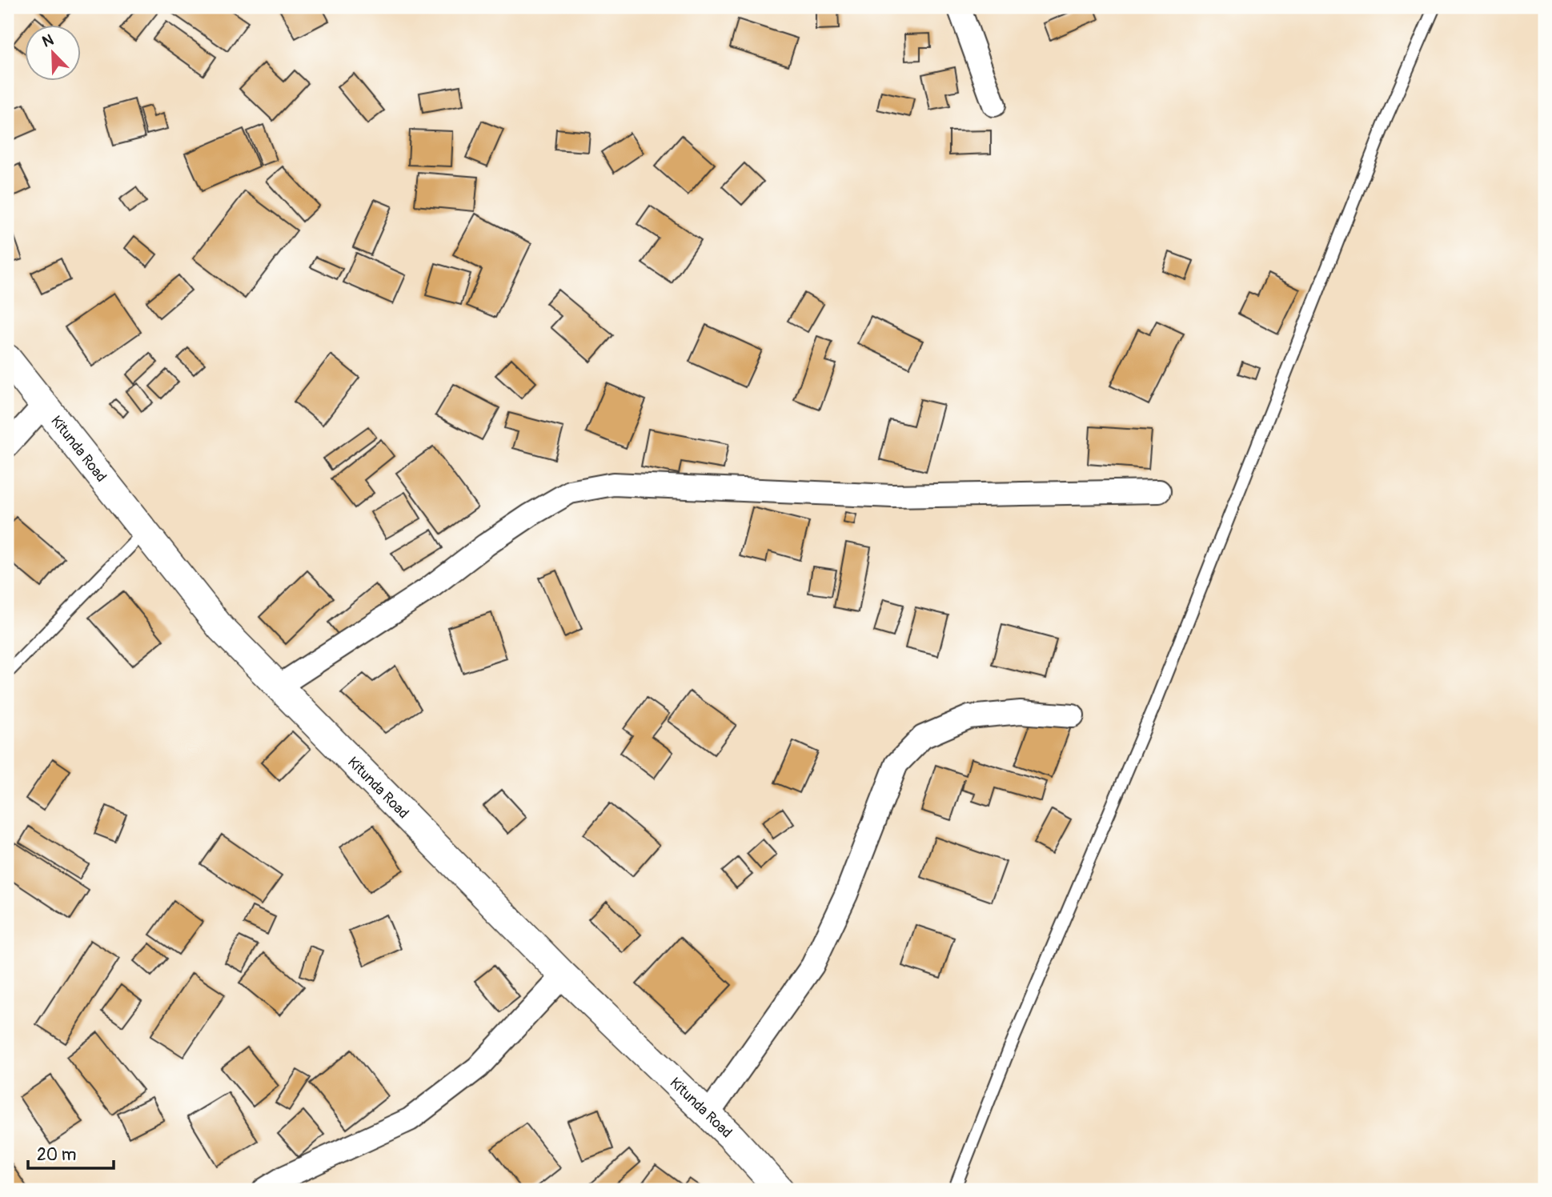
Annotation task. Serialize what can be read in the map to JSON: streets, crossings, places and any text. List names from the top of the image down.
{
  "streets": {
    "street": ["Kitunda Road"]
  },
  "scale_bar": "20 m",
  "north": "top left"
}
